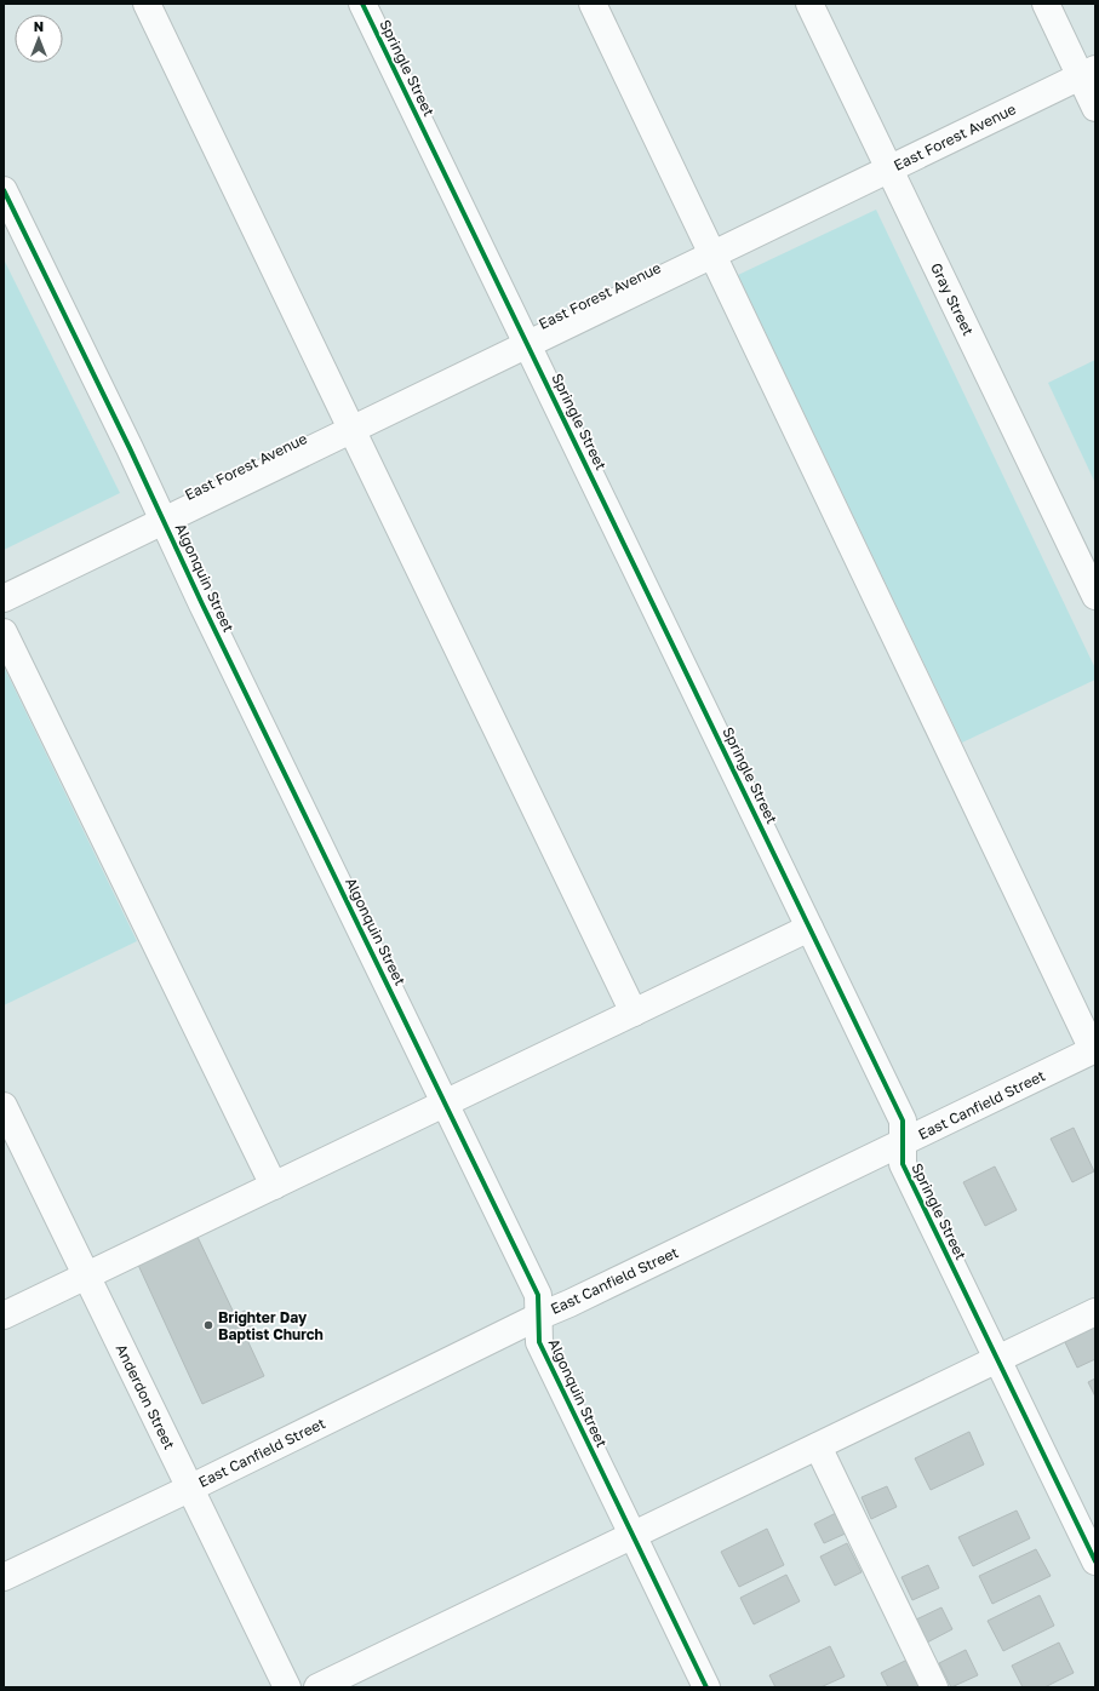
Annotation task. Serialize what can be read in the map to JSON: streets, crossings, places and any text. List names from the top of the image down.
{
  "streets": {
    "street": [
      "Springle Street",
      "East Forest Avenue",
      "Gray Street",
      "Algonquin Street",
      "East Canfield Street",
      "Anderdon Street"
    ]
  },
  "crossings": [
    ["Springle Street", "East Forest Avenue"],
    ["Springle Street", "East Canfield Street"],
    ["East Forest Avenue", "Gray Street"],
    ["East Forest Avenue", "Algonquin Street"],
    ["Algonquin Street", "East Canfield Street"],
    ["East Canfield Street", "Anderdon Street"]
  ],
  "places": ["Brighter Day Baptist Church"],
  "north": "top"
}
